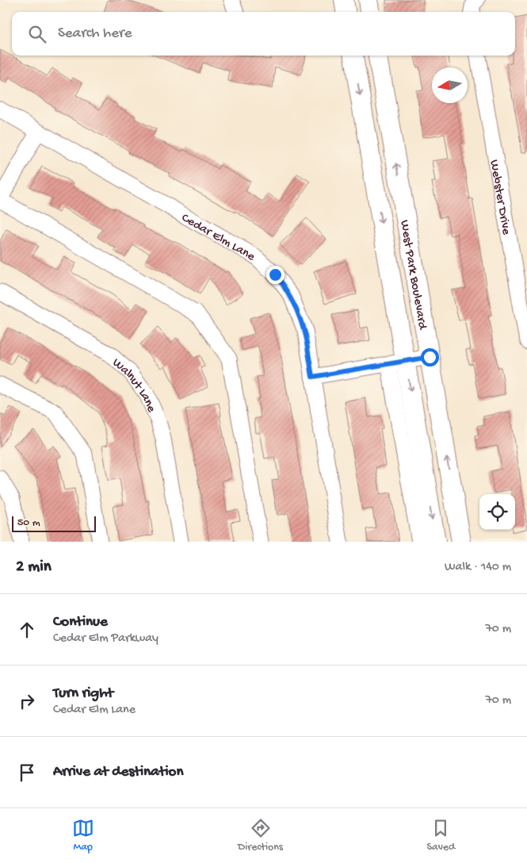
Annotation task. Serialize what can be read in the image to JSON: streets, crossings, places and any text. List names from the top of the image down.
{
  "streets": {
    "main road": ["West Park Boulevard"],
    "street": ["Webster Drive", "Cedar Elm Lane", "Walnut Lane"]
  },
  "scale_bar": "50 m",
  "north": "left",
  "page": {
    "search": "Search here",
    "scale": "50 m",
    "heading": ["2 min", "Walk · 140 m"],
    "list": [
      ["Continue", "Cedar Elm Parkway", "70 m"],
      ["Turn right", "Cedar Elm Lane", "70 m"],
      "Arrive at destination"
    ],
    "nav": ["Map", "Directions", "Saved"]
  }
}
